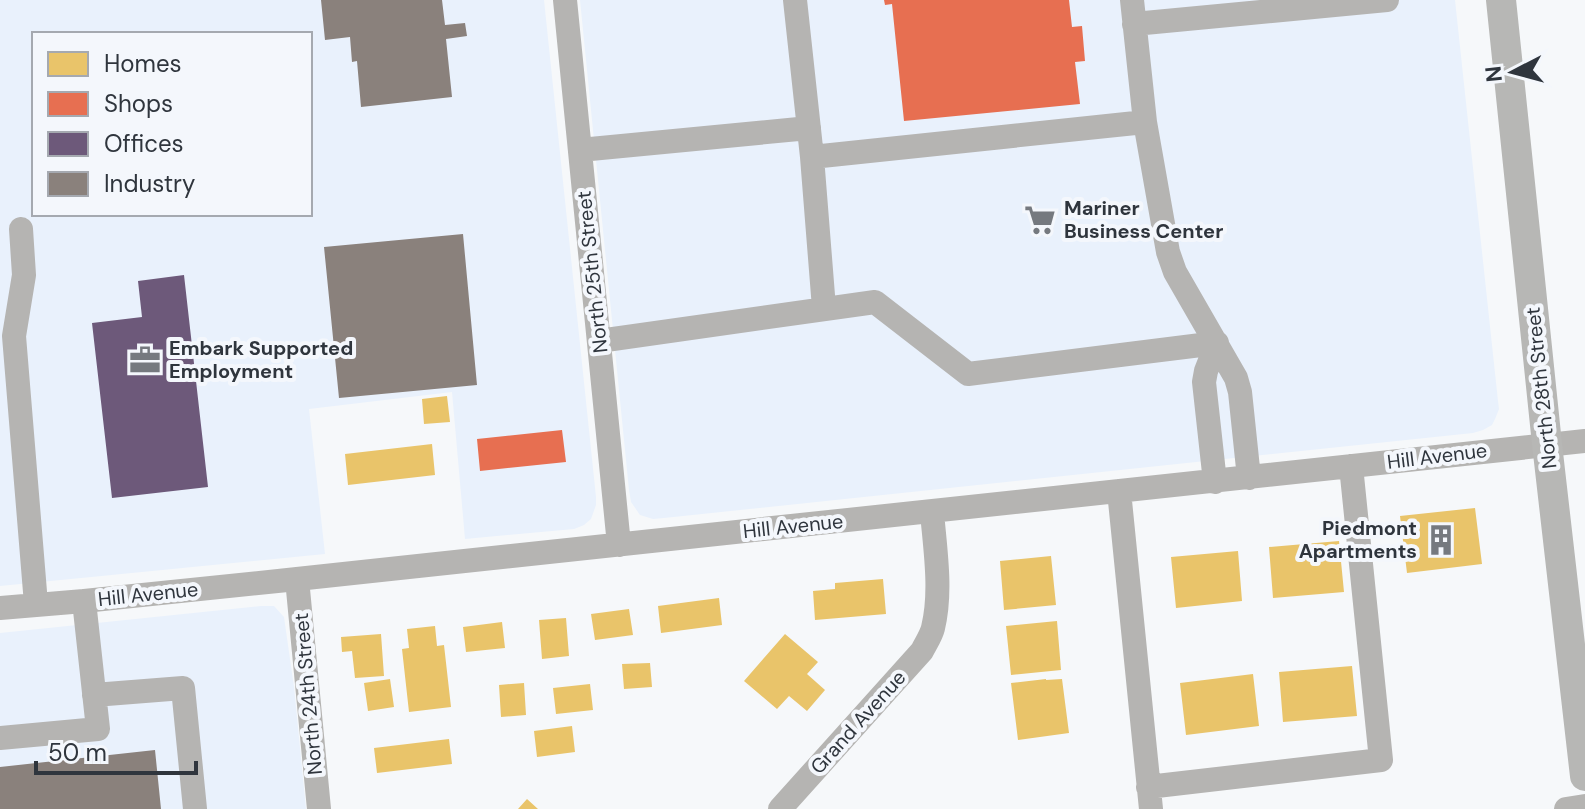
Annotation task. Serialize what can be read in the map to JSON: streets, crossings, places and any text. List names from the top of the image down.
{
  "streets": {
    "main road": ["North 28th Street"],
    "street": [
      "North 25th Street",
      "Hill Avenue",
      "North 24th Street",
      "Grand Avenue"
    ]
  },
  "crossings": [
    ["North 25th Street", "Hill Avenue"],
    ["North 28th Street", "Hill Avenue"],
    ["Hill Avenue", "North 24th Street"],
    ["Hill Avenue", "Grand Avenue"]
  ],
  "places": {
    "supermarket": ["Mariner Business Center"],
    "office": ["Embark Supported Employment"],
    "building": ["Piedmont Apartments"]
  },
  "legend": [
    "Homes",
    "Shops",
    "Offices",
    "Industry"
  ],
  "scale_bar": "50 m",
  "north": "left"
}
